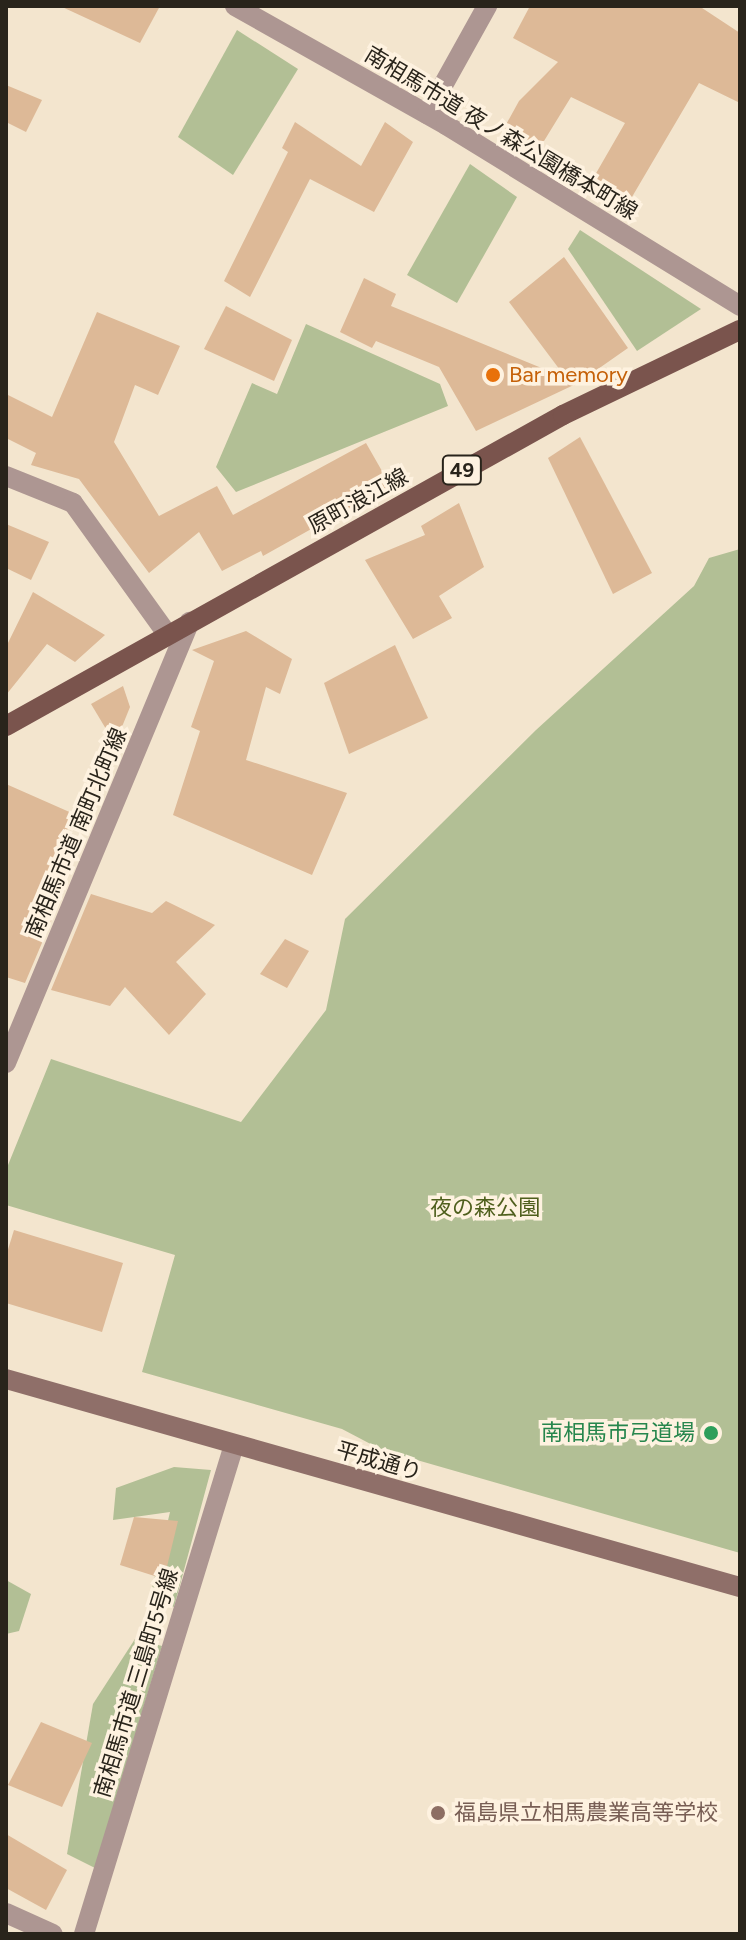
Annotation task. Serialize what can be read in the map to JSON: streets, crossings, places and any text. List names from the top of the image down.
{
  "streets": {
    "main road": ["49", "原町浪江線"],
    "street": [
      "南相馬市道 夜ノ森公園橋本町線",
      "南相馬市道 南町北町線",
      "平成通り",
      "南相馬市道 三島町5号線"
    ]
  },
  "crossings": [
    ["原町浪江線", "南相馬市道 南町北町線"],
    ["平成通り", "南相馬市道 三島町5号線"]
  ],
  "parks": ["夜の森公園"],
  "places": ["Bar memory", "南相馬市弓道場", "福島県立相馬農業高等学校"]
}
